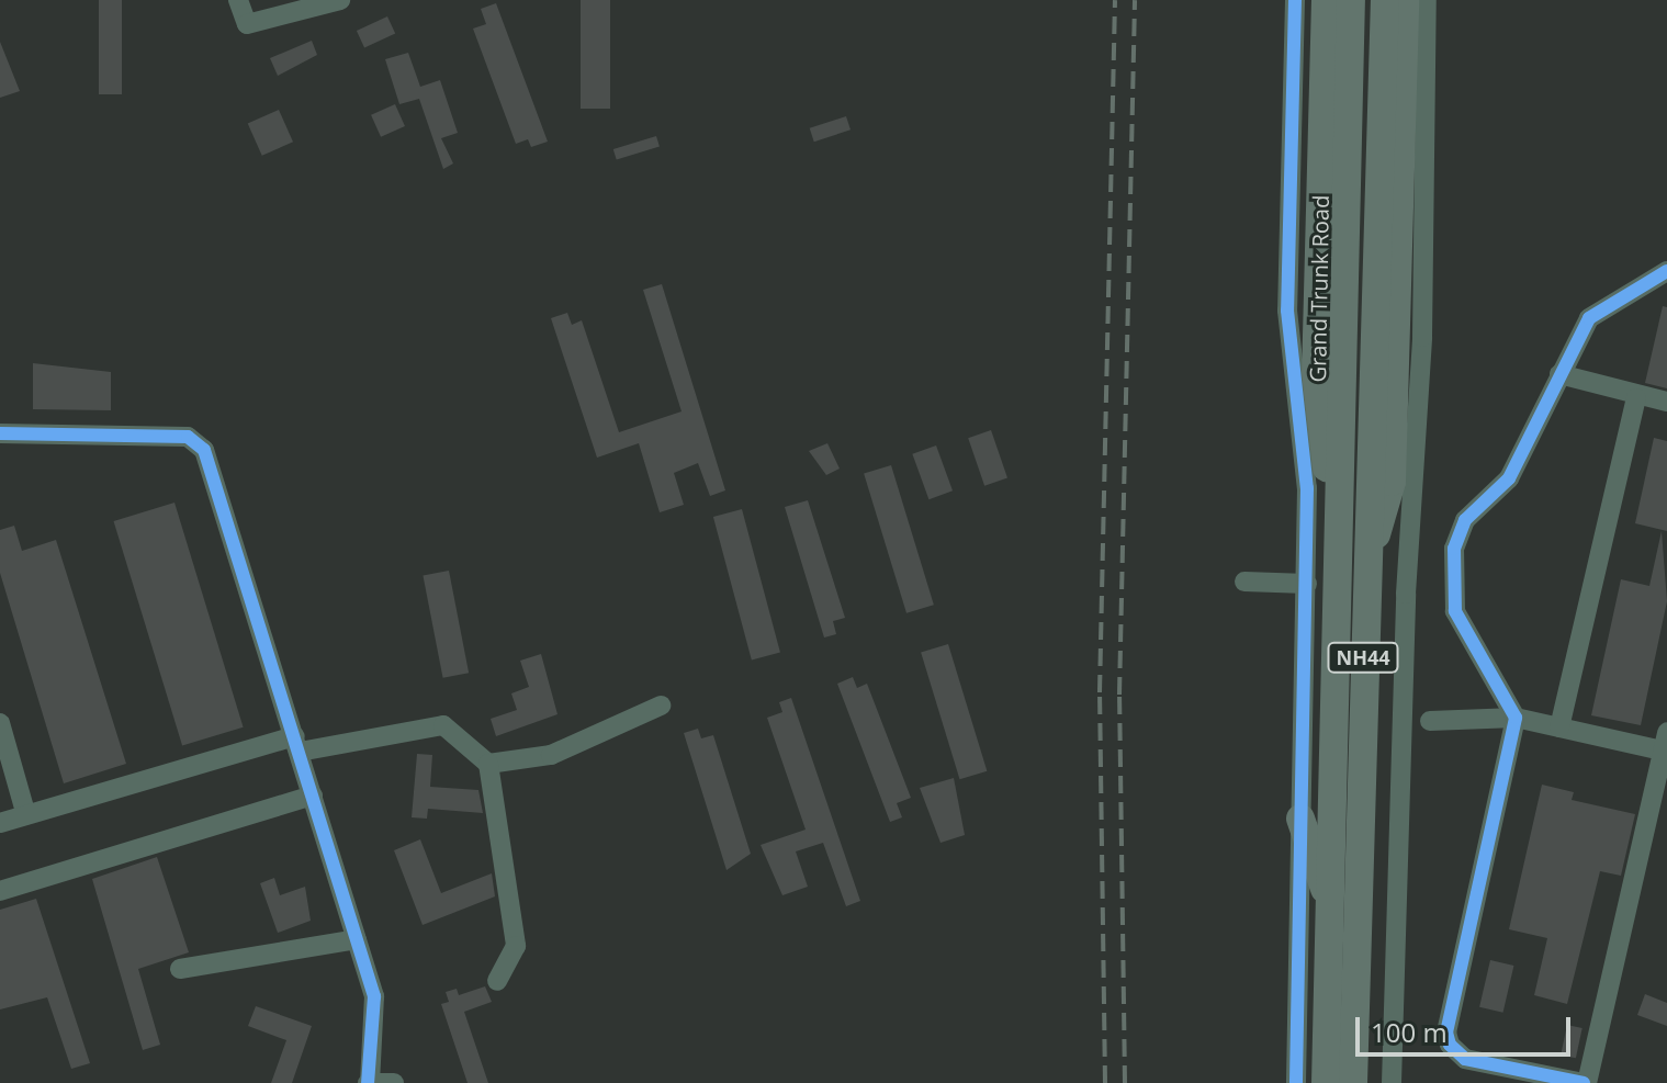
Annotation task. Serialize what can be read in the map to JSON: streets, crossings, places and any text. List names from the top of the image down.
{
  "streets": {
    "highway": ["Grand Trunk Road", "NH44"]
  },
  "scale_bar": "100 m"
}
